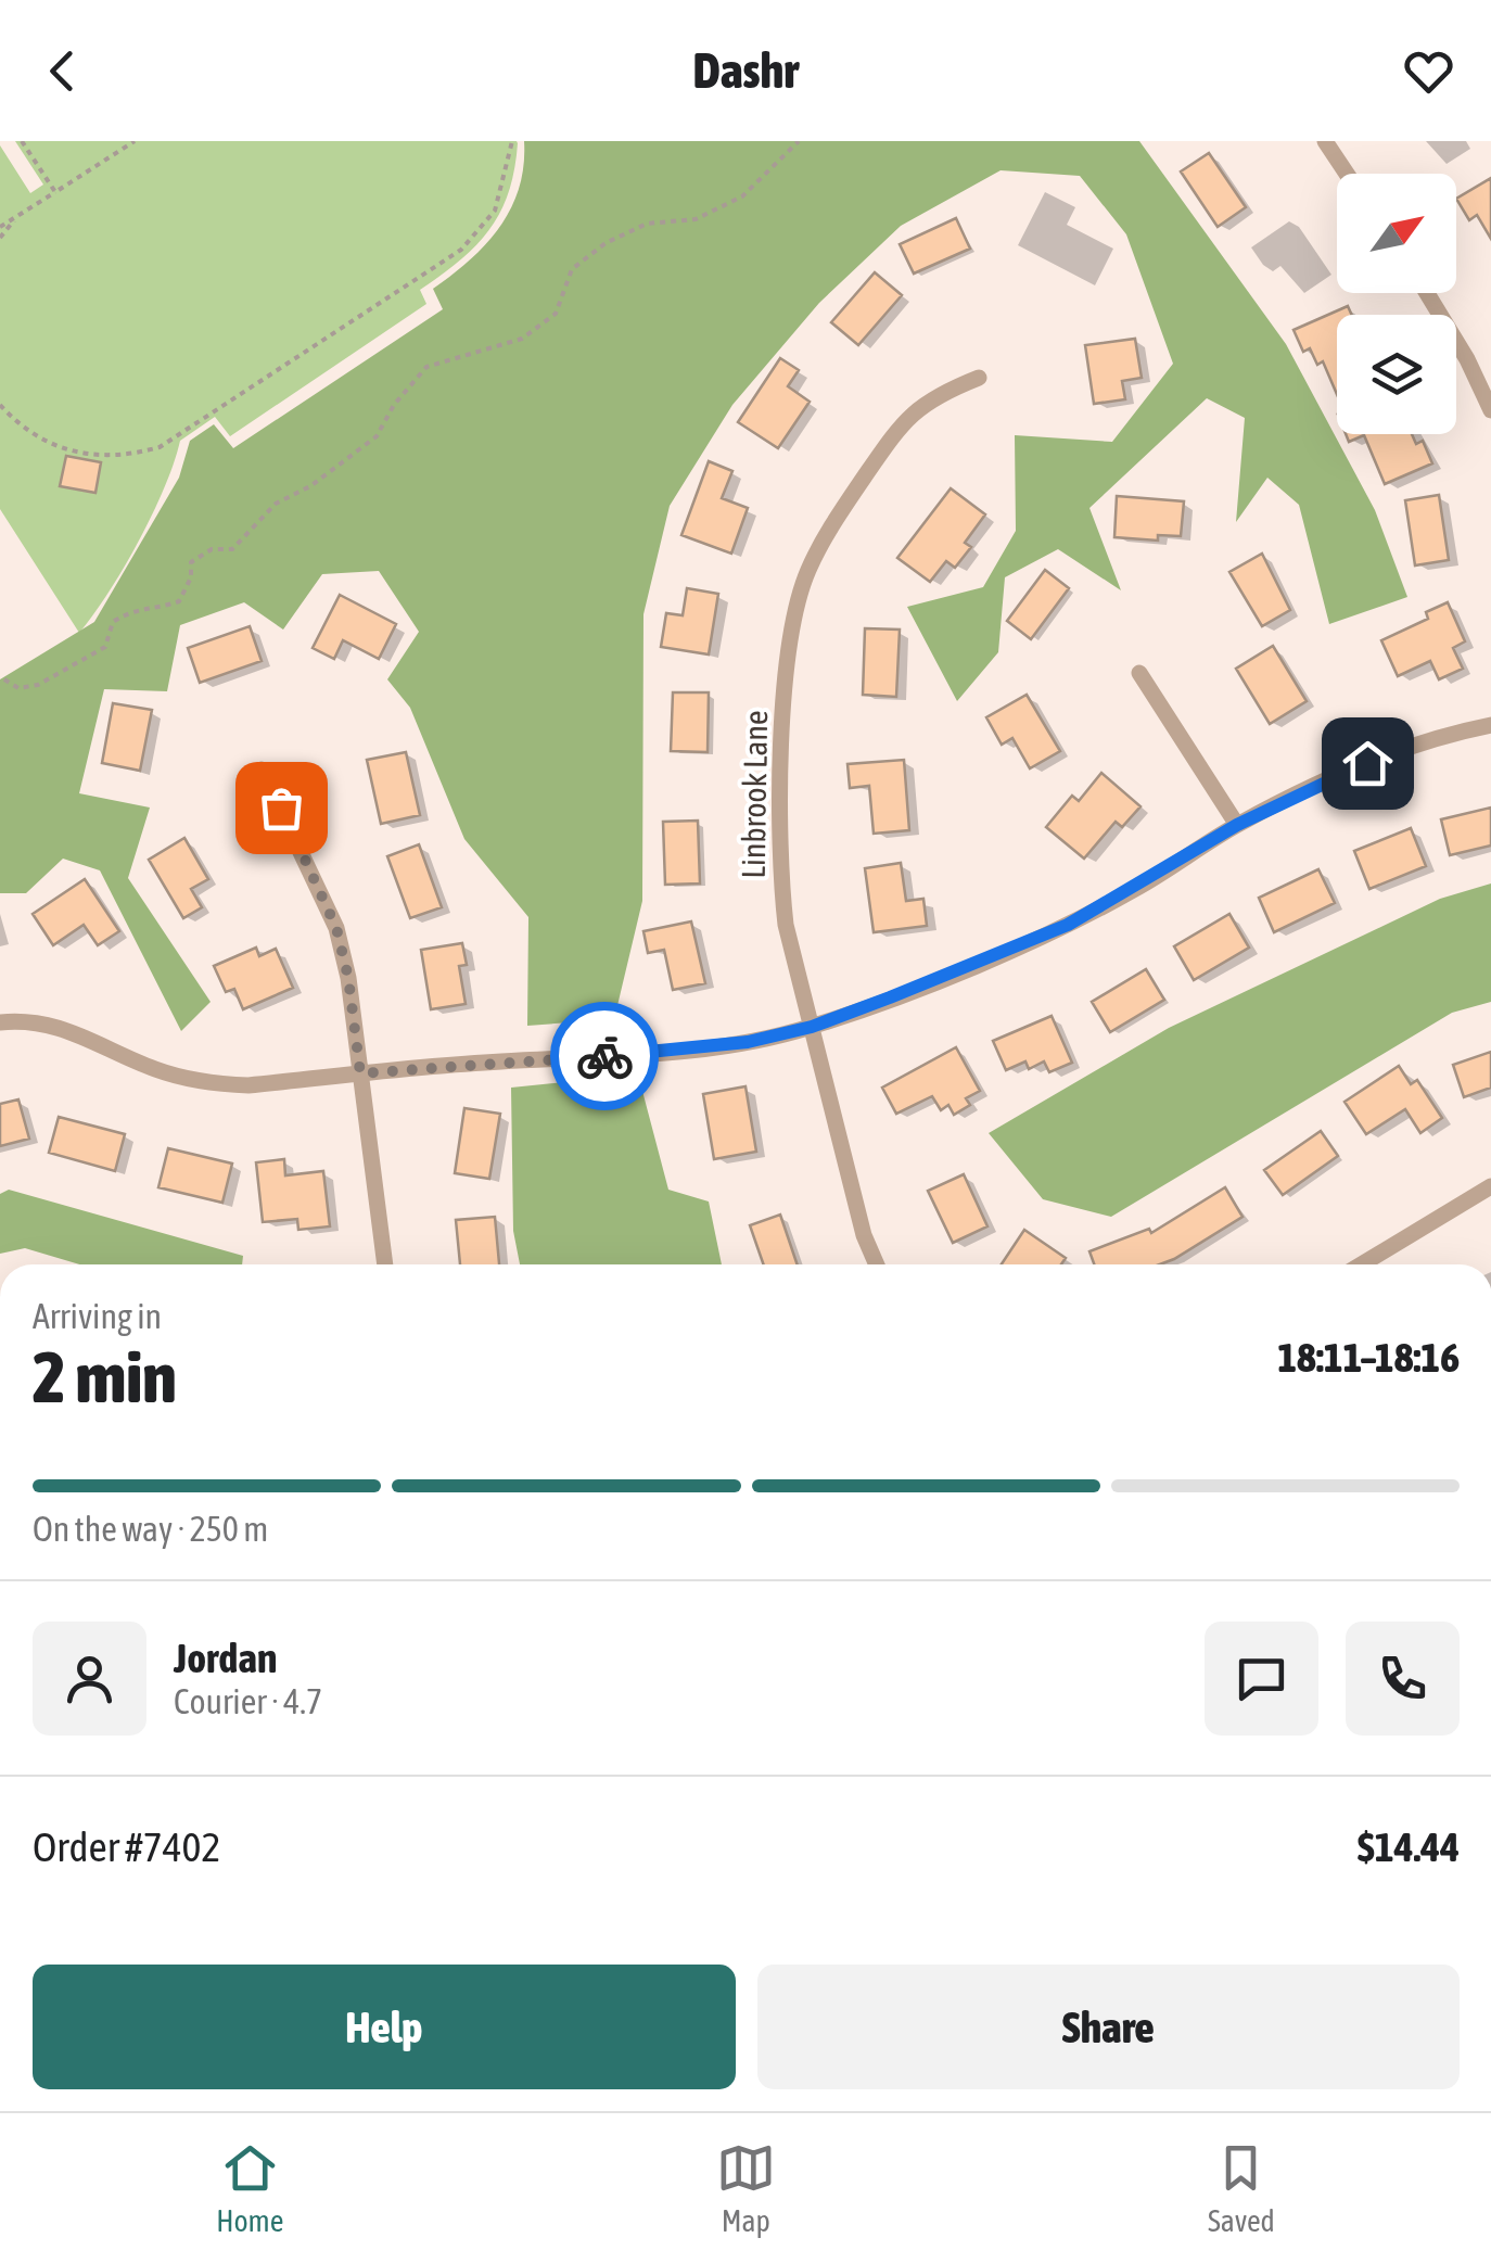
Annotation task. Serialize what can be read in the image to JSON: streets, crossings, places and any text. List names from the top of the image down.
{
  "streets": {
    "street": ["Linbrook Lane"]
  },
  "north": "top right",
  "page": {
    "header": "Dashr",
    "heading": ["2 min", "Arriving in", "18:11–18:16"],
    "panel": [
      "Jordan",
      "Courier · 4.7",
      "Order #7402",
      "$14.44"
    ],
    "bar": "On the way · 250 m",
    "buttons": ["Help", "Share"],
    "tabs": ["Home", "Map", "Saved"]
  }
}
